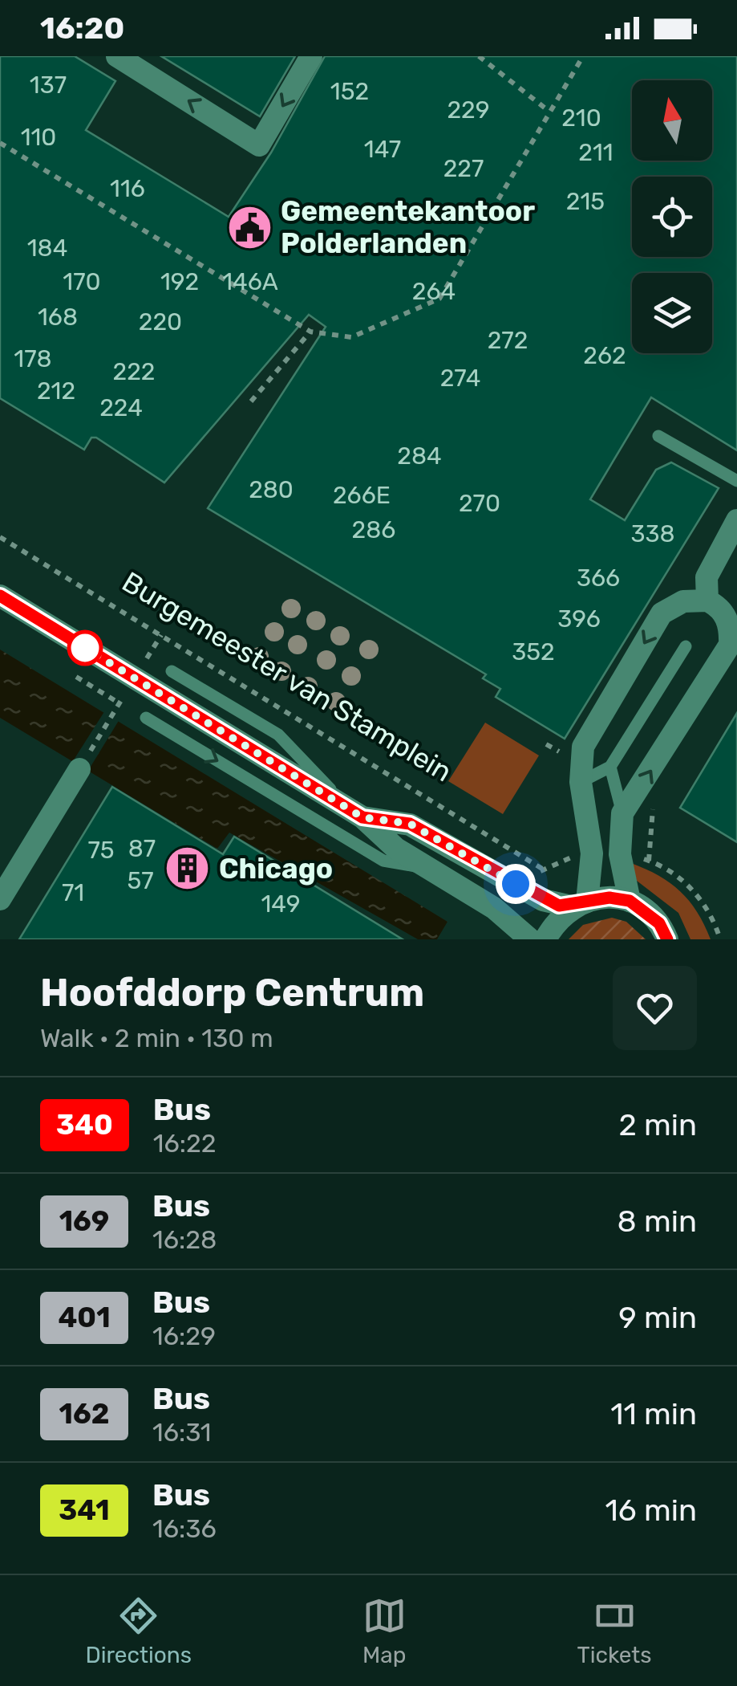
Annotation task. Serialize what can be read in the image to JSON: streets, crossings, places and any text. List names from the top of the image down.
{
  "streets": {
    "path": ["Burgemeester van Stamplein"]
  },
  "places": {
    "public building": ["Gemeentekantoor Polderlanden"],
    "building": ["Chicago"]
  },
  "lines": ["bus line 340"],
  "house_numbers": [
    "137",
    "152",
    "229",
    "210",
    "110",
    "147",
    "211",
    "227",
    "116",
    "215",
    "184",
    "170",
    "192",
    "146A",
    "264",
    "168",
    "220",
    "272",
    "262",
    "178",
    "222",
    "274",
    "212",
    "224",
    "284",
    "280",
    "266E",
    "270",
    "286",
    "338",
    "366",
    "396",
    "352",
    "87",
    "75",
    "57",
    "71",
    "149"
  ],
  "north": "top",
  "page": {
    "status": "16:20",
    "heading": ["Hoofddorp Centrum", "Walk · 2 min · 130 m"],
    "list": [
      {
        "mark": "340",
        "name": "Bus",
        "note": "16:22",
        "value": "2 min"
      },
      {
        "mark": "169",
        "name": "Bus",
        "note": "16:28",
        "value": "8 min"
      },
      {
        "mark": "401",
        "name": "Bus",
        "note": "16:29",
        "value": "9 min"
      },
      {
        "mark": "162",
        "name": "Bus",
        "note": "16:31",
        "value": "11 min"
      },
      {
        "mark": "341",
        "name": "Bus",
        "note": "16:36",
        "value": "16 min"
      }
    ],
    "tabs": ["Directions", "Map", "Tickets"]
  }
}
